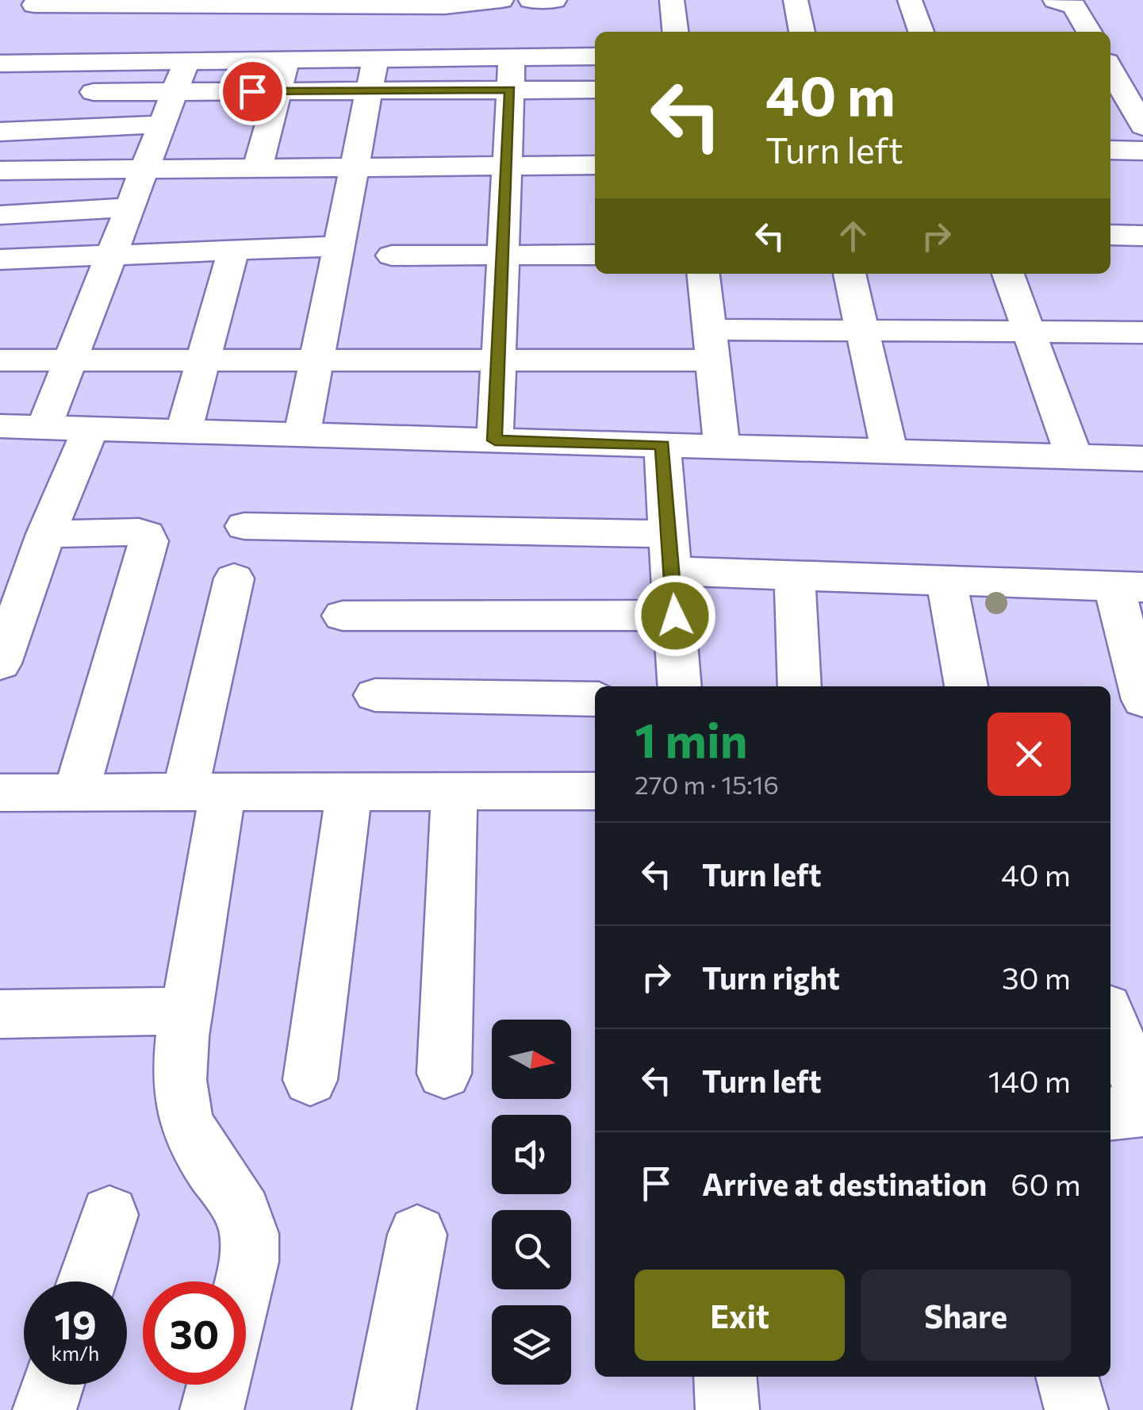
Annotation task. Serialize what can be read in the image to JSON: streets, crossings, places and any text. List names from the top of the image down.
{
  "north": "right",
  "page": {
    "turn": ["40 m", "Turn left"],
    "heading": ["1 min", "270 m · 15:16"],
    "list": [
      {
        "name": "Turn left",
        "value": "40 m"
      },
      {
        "name": "Turn right",
        "value": "30 m"
      },
      {
        "name": "Turn left",
        "value": "140 m"
      },
      {
        "name": "Arrive at destination",
        "value": "60 m"
      }
    ],
    "buttons": ["Exit", "Share"],
    "speed": "19 km/h",
    "limit": "30"
  }
}
